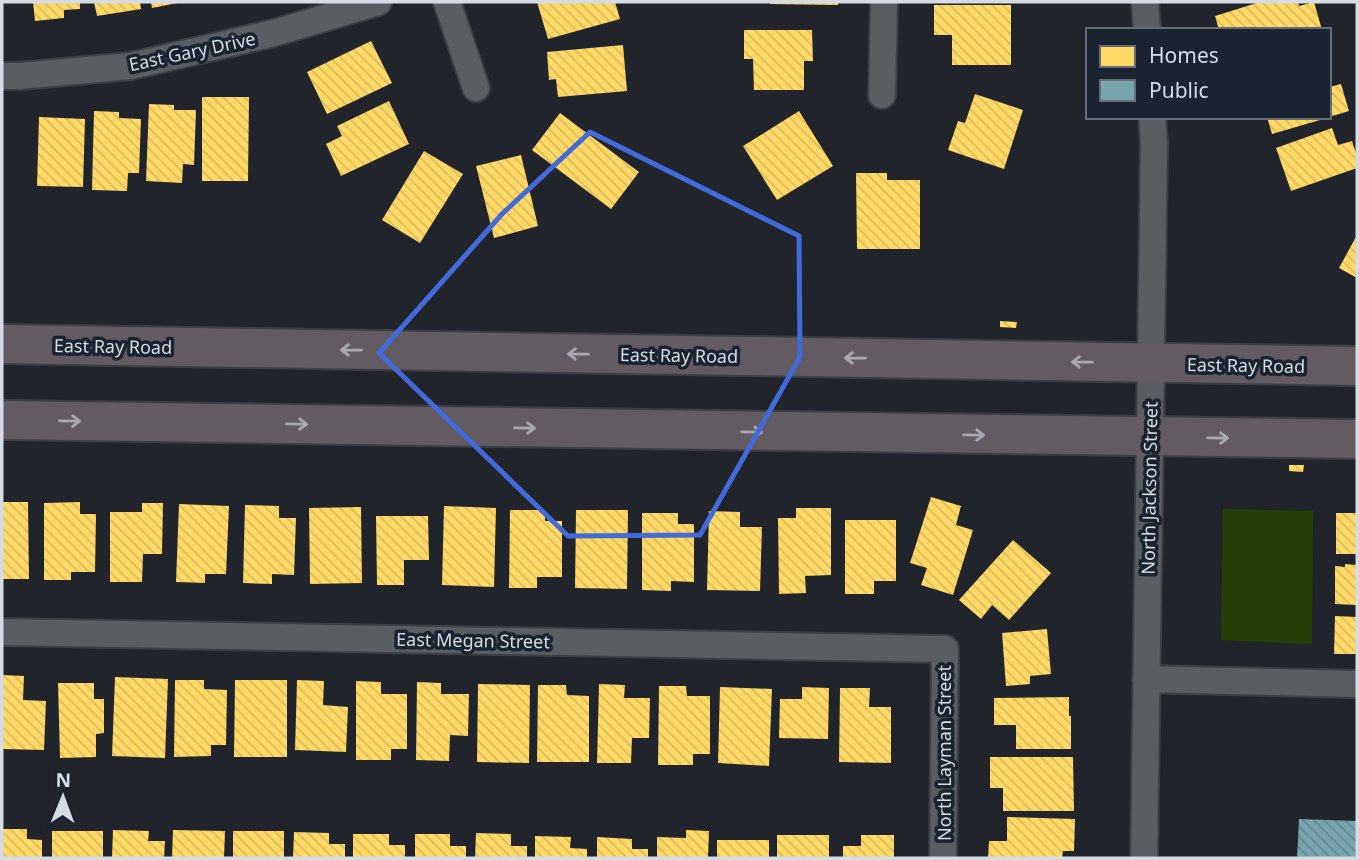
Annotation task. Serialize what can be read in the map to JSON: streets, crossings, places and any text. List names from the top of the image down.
{
  "streets": {
    "main road": ["East Ray Road"],
    "street": [
      "East Gary Drive",
      "North Jackson Street",
      "East Megan Street",
      "North Layman Street"
    ]
  },
  "crossings": [
    ["East Ray Road", "North Jackson Street"],
    ["East Megan Street", "North Layman Street"]
  ],
  "legend": ["Homes", "Public"],
  "north": "top"
}
